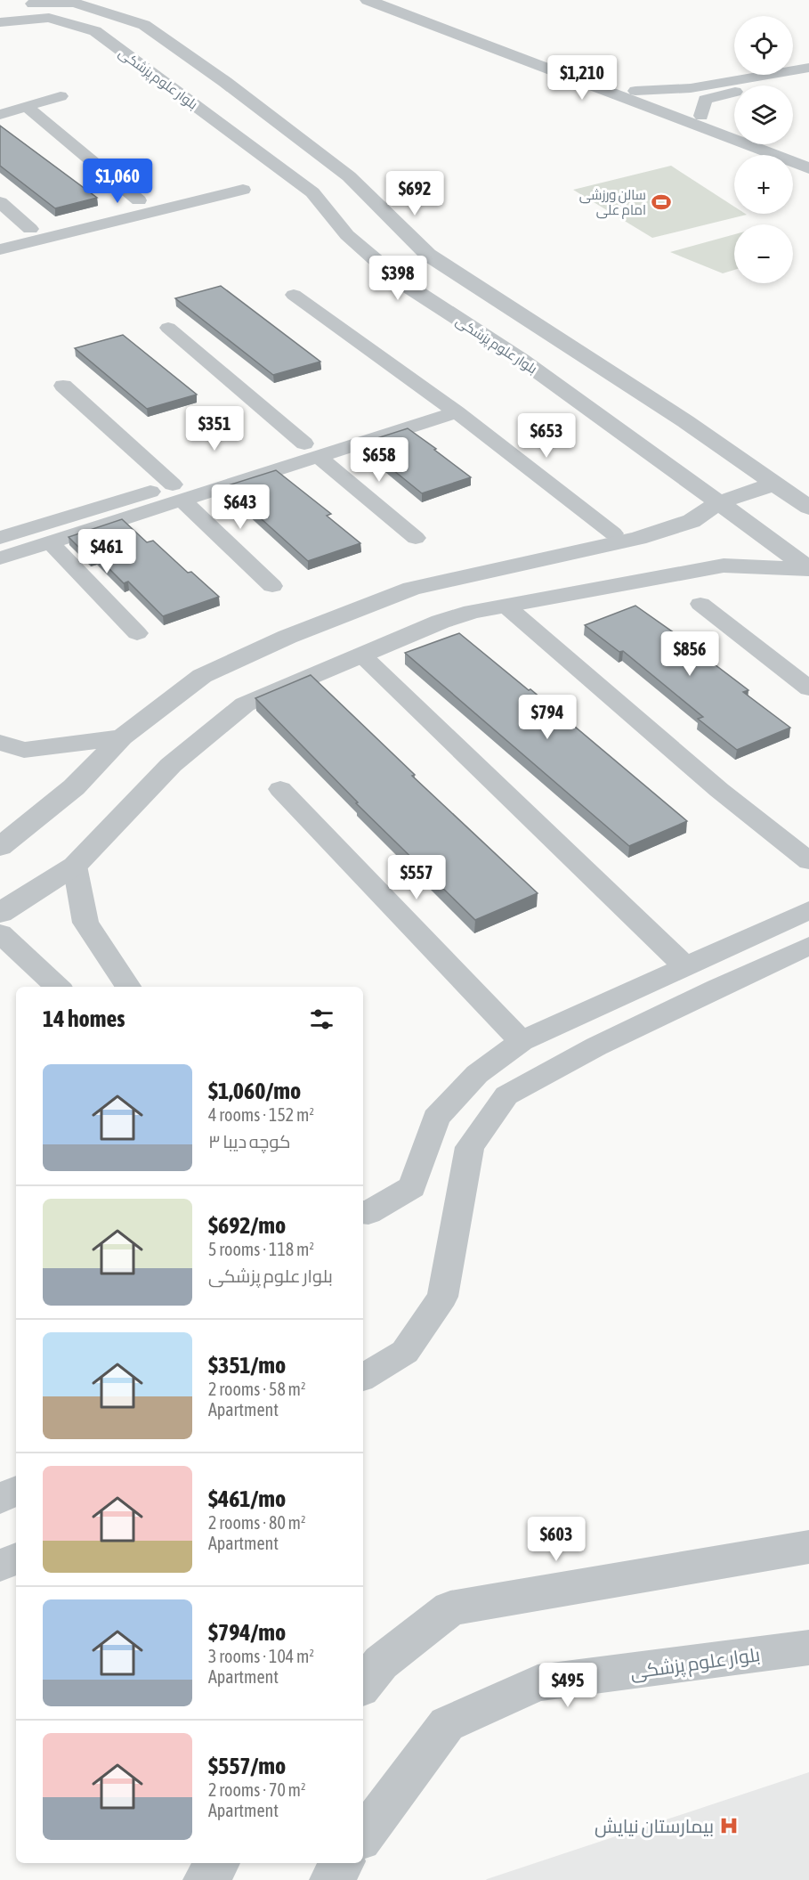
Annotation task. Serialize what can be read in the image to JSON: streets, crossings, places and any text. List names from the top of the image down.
{
  "streets": {
    "street": ["بلوار علوم پزشکی"]
  },
  "places": {
    "sports": ["سالن ورزشی امام علی"],
    "hospital": ["بیمارستان نیایش"]
  },
  "page": {
    "map_buttons": ["+", "−"],
    "price": [
      "$1,210",
      "$1,060",
      "$692",
      "$398",
      "$351",
      "$653",
      "$658",
      "$643",
      "$461",
      "$856",
      "$794",
      "$557",
      "$603",
      "$495"
    ],
    "heading": "14 homes",
    "list": [
      {
        "name": "$1,060/mo",
        "note": "4 rooms · 152 m² · کوچه دیبا ۳"
      },
      {
        "name": "$692/mo",
        "note": "5 rooms · 118 m² · بلوار علوم پزشکی"
      },
      {
        "name": "$351/mo",
        "note": "2 rooms · 58 m² · Apartment"
      },
      {
        "name": "$461/mo",
        "note": "2 rooms · 80 m² · Apartment"
      },
      {
        "name": "$794/mo",
        "note": "3 rooms · 104 m² · Apartment"
      },
      {
        "name": "$557/mo",
        "note": "2 rooms · 70 m² · Apartment"
      }
    ]
  }
}
